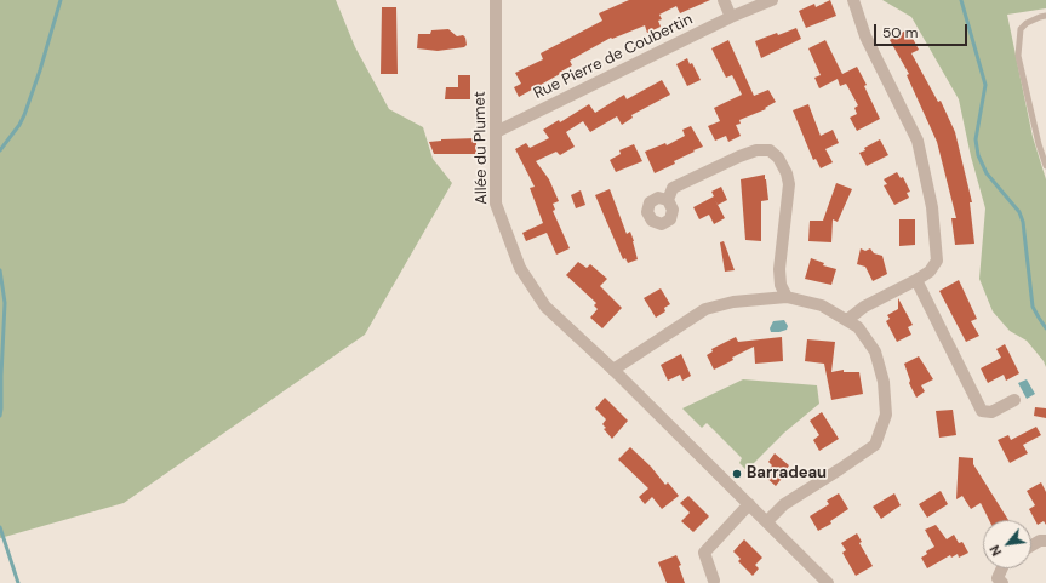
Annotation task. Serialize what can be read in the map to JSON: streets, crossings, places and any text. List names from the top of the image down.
{
  "streets": {
    "street": ["Rue Pierre de Coubertin", "Allée du Plumet"]
  },
  "crossings": [
    ["Rue Pierre de Coubertin", "Allée du Plumet"]
  ],
  "places": ["Barradeau"],
  "scale_bar": "50 m",
  "north": "bottom left"
}
